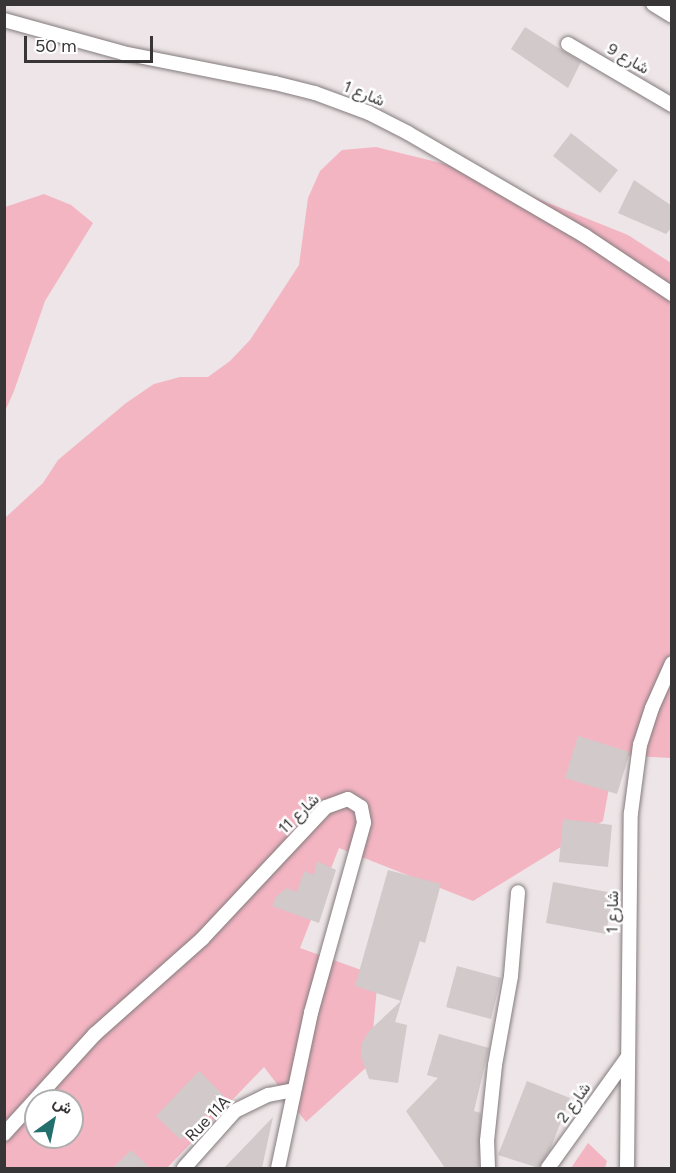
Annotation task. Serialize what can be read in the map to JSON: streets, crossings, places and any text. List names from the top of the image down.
{
  "streets": {
    "street": [
      "شارع 9",
      "شارع 1",
      "شارع 11",
      "شارع 2",
      "Rue 11A"
    ]
  },
  "crossings": [
    ["شارع 1", "شارع 2"],
    ["شارع 11", "Rue 11A"]
  ],
  "scale_bar": "50 m",
  "north": "top right"
}
